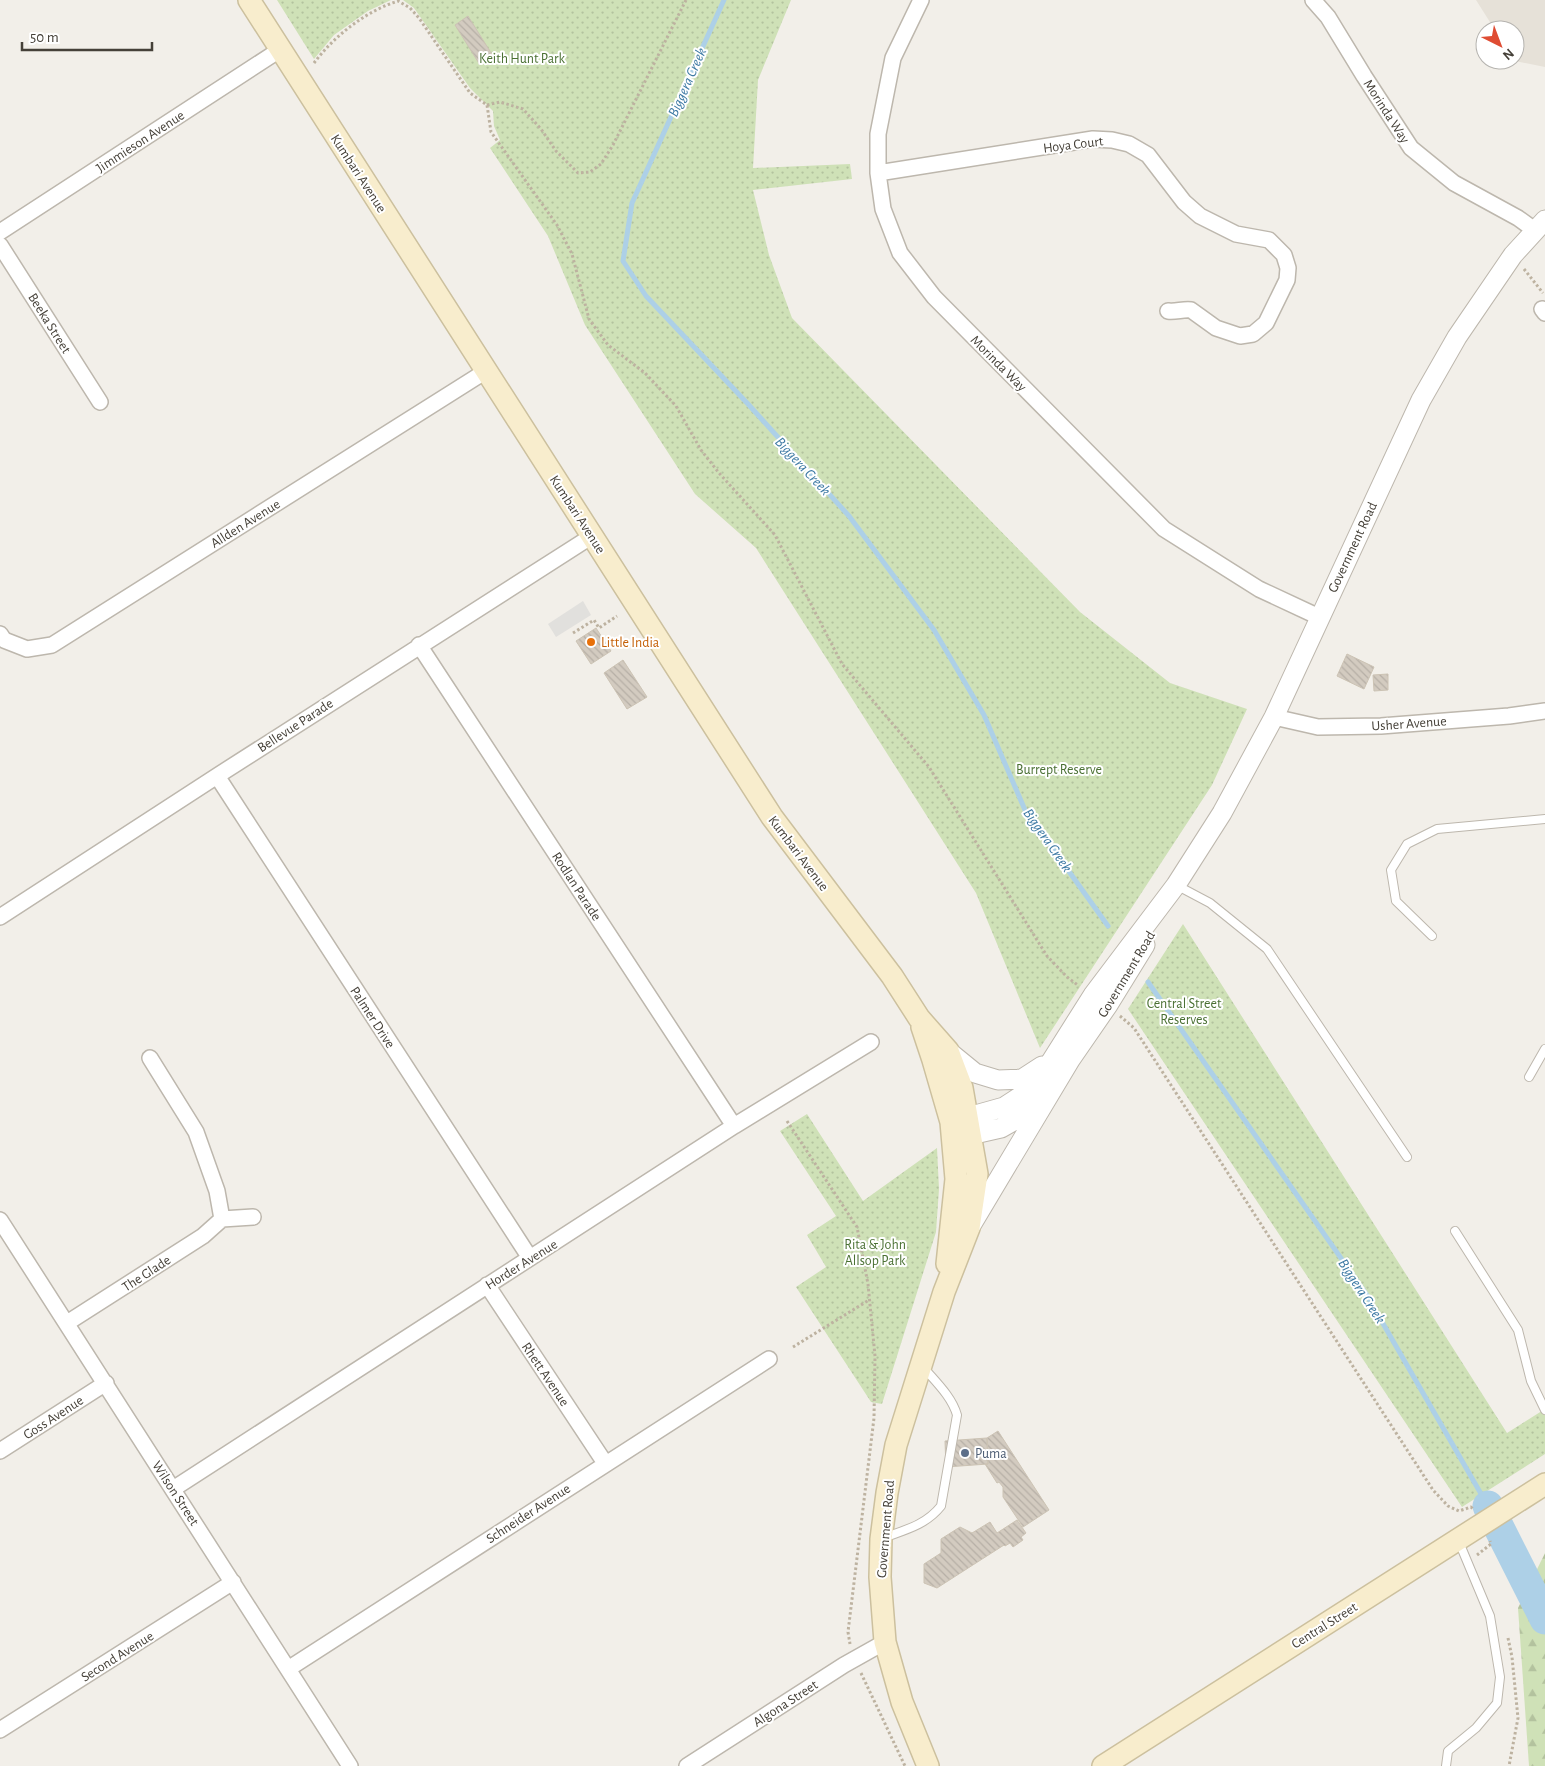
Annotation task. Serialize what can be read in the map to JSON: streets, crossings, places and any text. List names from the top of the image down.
{
  "streets": {
    "main road": ["Kumbari Avenue", "Government Road", "Central Street"],
    "street": [
      "Morinda Way",
      "Jimmieson Avenue",
      "Hoya Court",
      "Beeka Street",
      "Allden Avenue",
      "Usher Avenue",
      "Bellevue Parade",
      "Rodlan Parade",
      "Palmer Drive",
      "Horder Avenue",
      "The Glade",
      "Rhett Avenue",
      "Goss Avenue",
      "Wilson Street",
      "Schneider Avenue",
      "Second Avenue",
      "Algona Street"
    ]
  },
  "crossings": [
    ["Morinda Way", "Hoya Court"],
    ["Morinda Way", "Government Road"],
    ["Jimmieson Avenue", "Kumbari Avenue"],
    ["Kumbari Avenue", "Allden Avenue"],
    ["Kumbari Avenue", "Government Road"],
    ["Kumbari Avenue", "Bellevue Parade"],
    ["Government Road", "Usher Avenue"],
    ["Government Road", "Algona Street"],
    ["Bellevue Parade", "Rodlan Parade"],
    ["Bellevue Parade", "Palmer Drive"],
    ["Rodlan Parade", "Horder Avenue"],
    ["Palmer Drive", "Horder Avenue"],
    ["Horder Avenue", "Rhett Avenue"],
    ["Horder Avenue", "Wilson Street"],
    ["The Glade", "Wilson Street"],
    ["Rhett Avenue", "Schneider Avenue"],
    ["Goss Avenue", "Wilson Street"],
    ["Wilson Street", "Schneider Avenue"],
    ["Wilson Street", "Second Avenue"]
  ],
  "water": ["Biggera Creek"],
  "parks": [
    "Keith Hunt Park",
    "Burrept Reserve",
    "Central Street Reserves",
    "Rita & John Allsop Park"
  ],
  "places": ["Little India", "Puma"],
  "scale_bar": "50 m",
  "north": "bottom right"
}
